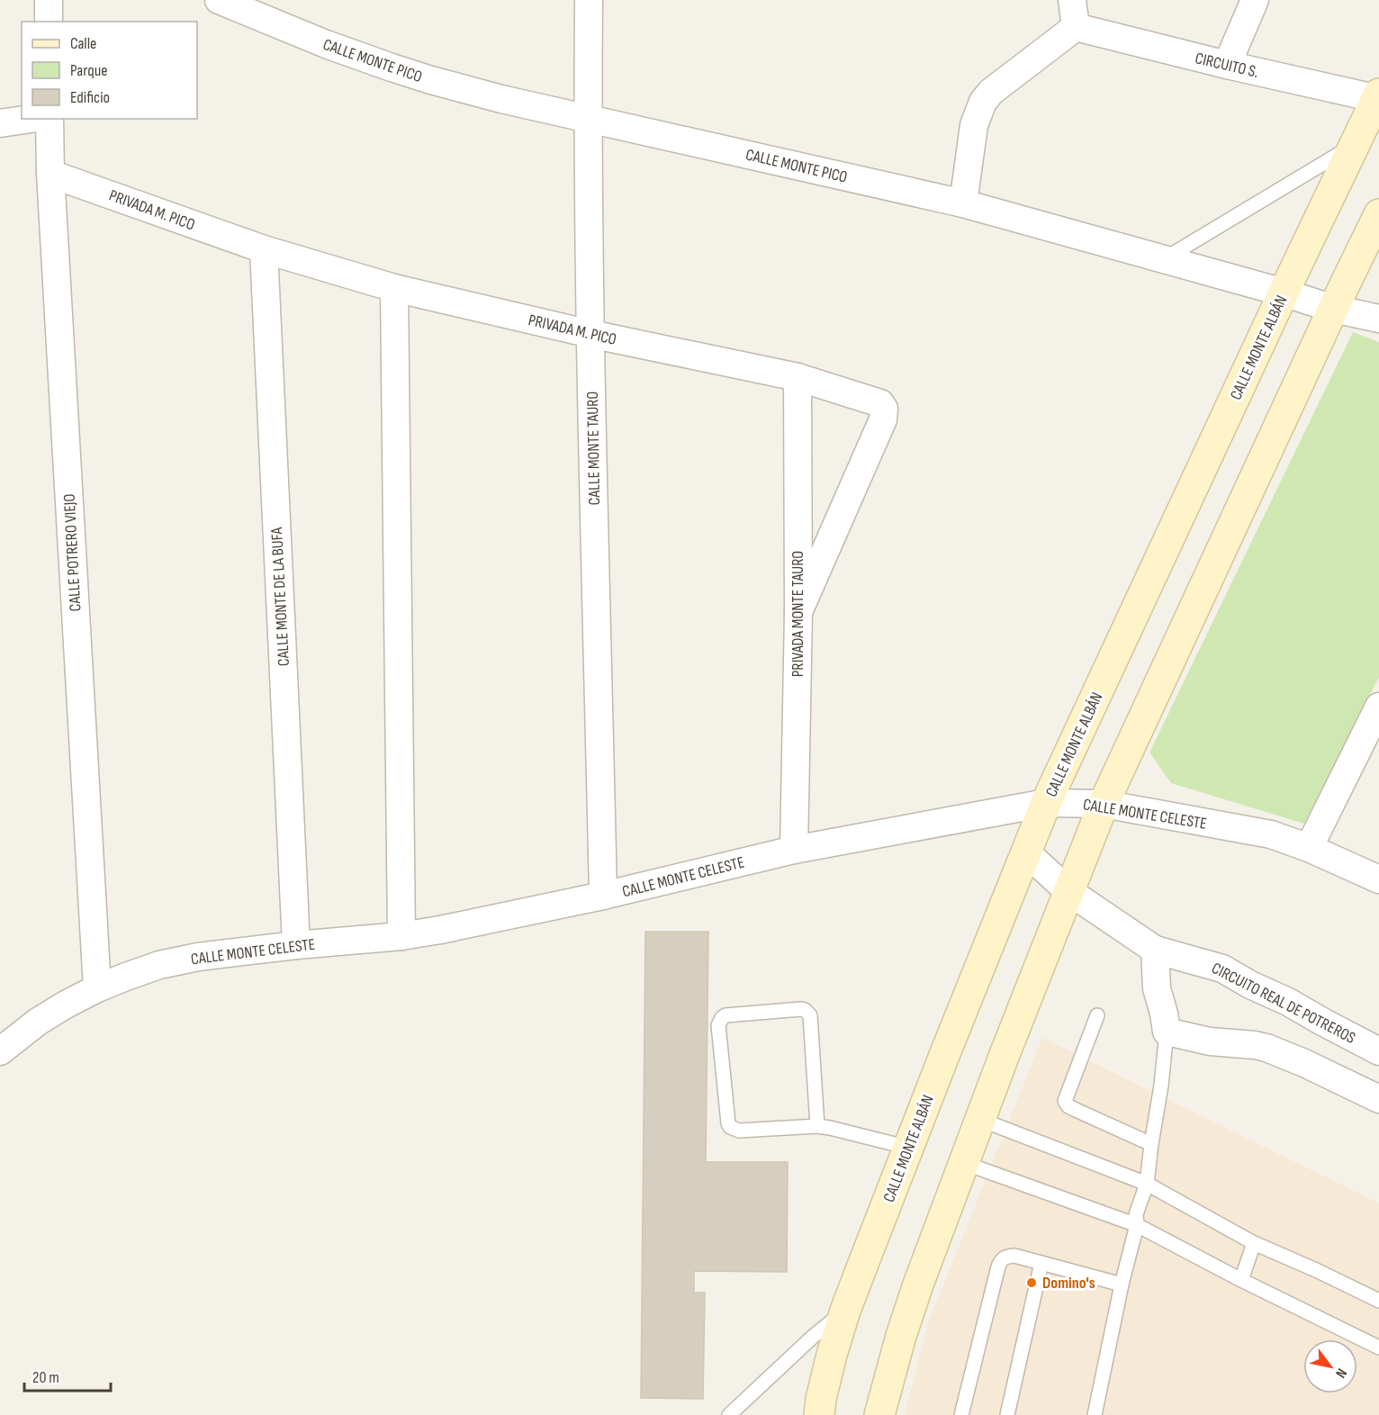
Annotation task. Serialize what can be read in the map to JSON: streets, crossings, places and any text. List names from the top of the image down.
{
  "streets": {
    "main road": ["CALLE MONTE ALBÁN"],
    "street": [
      "CALLE MONTE PICO",
      "CIRCUITO S.",
      "PRIVADA M. PICO",
      "CALLE MONTE TAURO",
      "CALLE POTRERO VIEJO",
      "CALLE MONTE DE LA BUFA",
      "PRIVADA MONTE TAURO",
      "CALLE MONTE CELESTE",
      "CIRCUITO REAL DE POTREROS"
    ]
  },
  "crossings": [
    ["CALLE MONTE PICO", "CALLE MONTE ALBÁN"],
    ["CALLE MONTE PICO", "CALLE MONTE TAURO"],
    ["CIRCUITO S.", "CALLE MONTE ALBÁN"],
    ["PRIVADA M. PICO", "CALLE MONTE TAURO"],
    ["PRIVADA M. PICO", "CALLE POTRERO VIEJO"],
    ["PRIVADA M. PICO", "CALLE MONTE DE LA BUFA"],
    ["PRIVADA M. PICO", "PRIVADA MONTE TAURO"],
    ["CALLE MONTE ALBÁN", "CALLE MONTE CELESTE"],
    ["CALLE MONTE ALBÁN", "CIRCUITO REAL DE POTREROS"],
    ["CALLE MONTE TAURO", "CALLE MONTE CELESTE"],
    ["CALLE POTRERO VIEJO", "CALLE MONTE CELESTE"],
    ["CALLE MONTE DE LA BUFA", "CALLE MONTE CELESTE"],
    ["PRIVADA MONTE TAURO", "CALLE MONTE CELESTE"]
  ],
  "places": ["Domino's"],
  "legend": ["Calle", "Parque", "Edificio"],
  "scale_bar": "20 m",
  "north": "bottom right"
}
